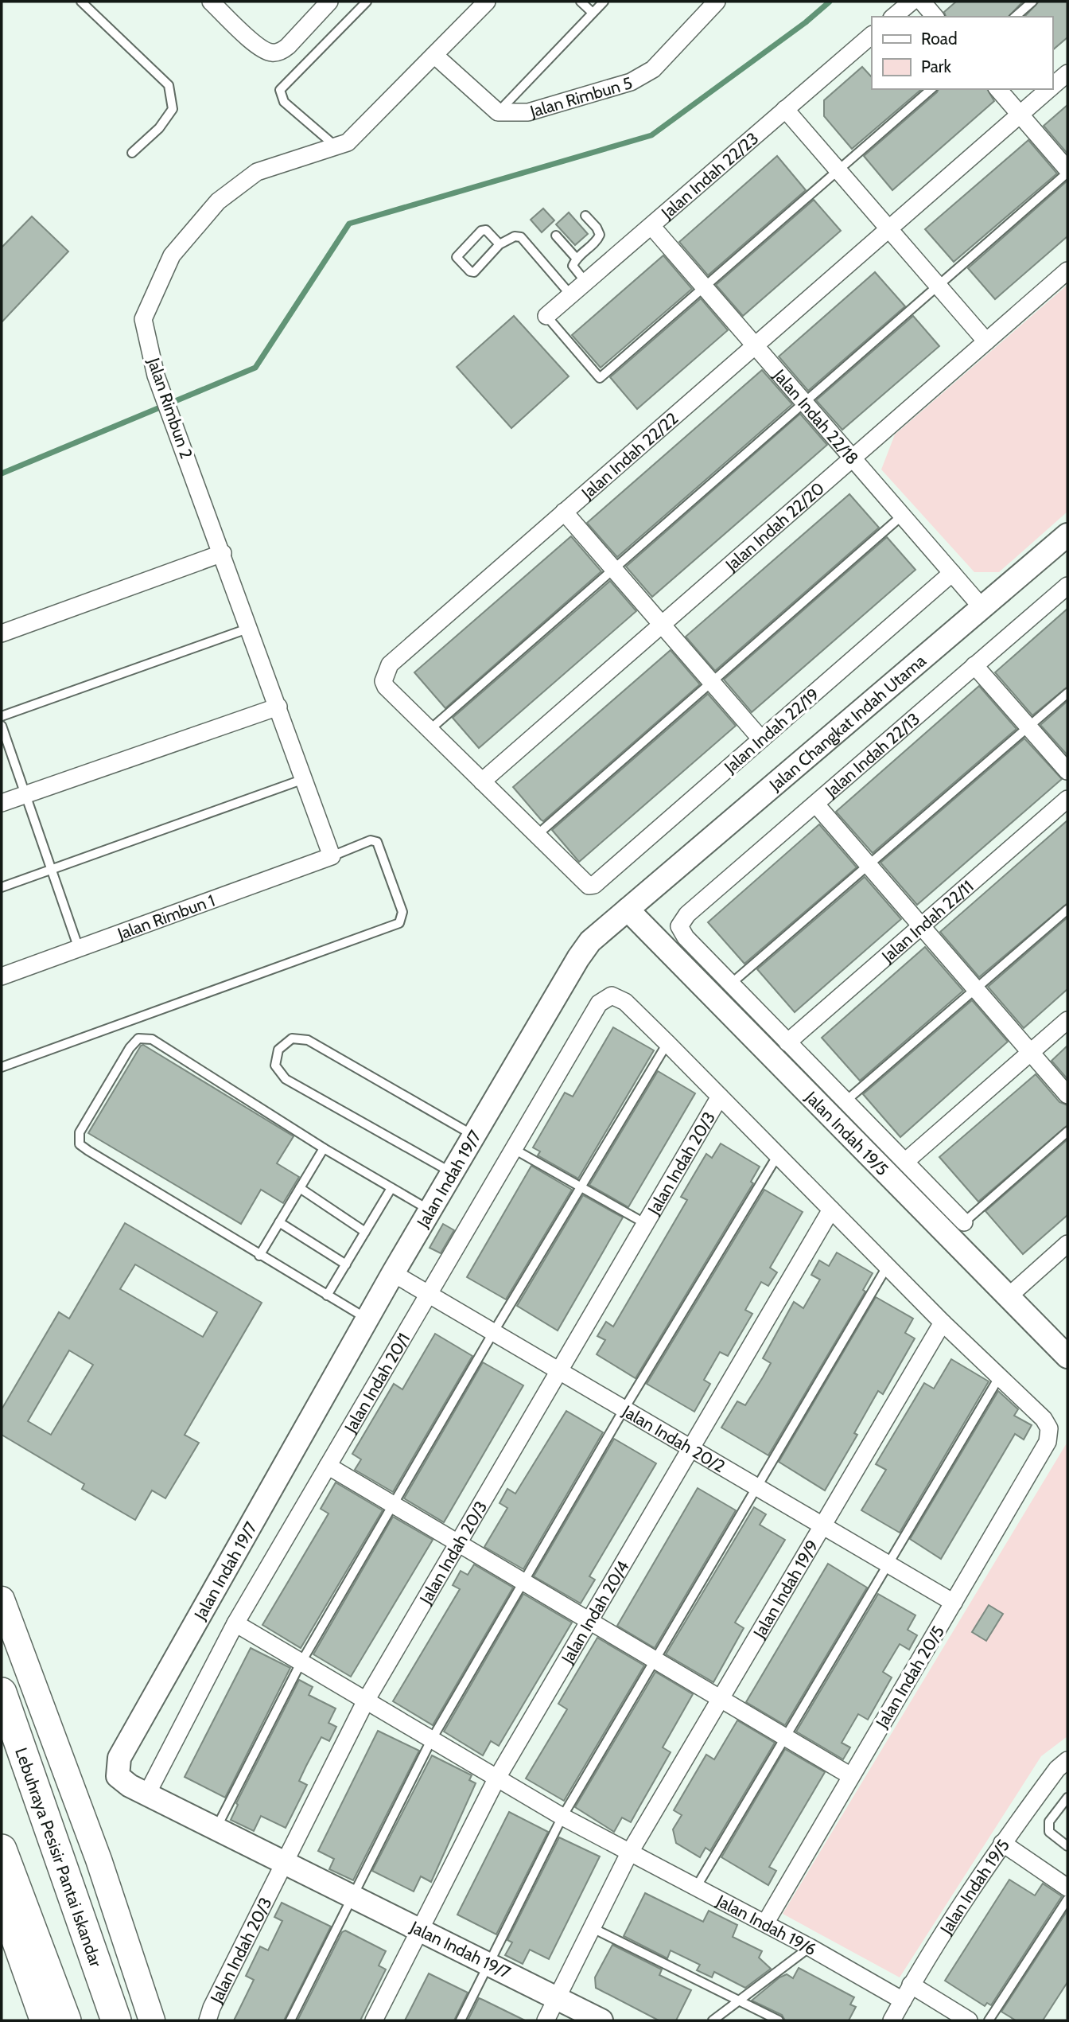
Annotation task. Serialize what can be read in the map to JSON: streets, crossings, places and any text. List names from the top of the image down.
{
  "streets": {
    "highway": ["Lebuhraya Pesisir Pantai Iskandar"],
    "street": [
      "Jalan Rimbun 5",
      "Jalan Indah 22/23",
      "Jalan Rimbun 2",
      "Jalan Indah 22/18",
      "Jalan Indah 22/22",
      "Jalan Indah 22/20",
      "Jalan Changkat Indah Utama",
      "Jalan Indah 22/19",
      "Jalan Indah 22/13",
      "Jalan Rimbun 1",
      "Jalan Indah 22/11",
      "Jalan Indah 19/5",
      "Jalan Indah 20/3",
      "Jalan Indah 19/7",
      "Jalan Indah 20/1",
      "Jalan Indah 20/2",
      "Jalan Indah 19/9",
      "Jalan Indah 20/4",
      "Jalan Indah 20/5",
      "Jalan Indah 19/6"
    ]
  },
  "crossings": [
    ["Jalan Indah 22/23", "Jalan Indah 22/18"],
    ["Jalan Rimbun 2", "Jalan Rimbun 1"],
    ["Jalan Indah 22/18", "Jalan Indah 22/22"],
    ["Jalan Indah 22/18", "Jalan Indah 22/20"],
    ["Jalan Indah 22/18", "Jalan Changkat Indah Utama"],
    ["Jalan Indah 22/18", "Jalan Indah 22/19"],
    ["Jalan Changkat Indah Utama", "Jalan Indah 19/5"],
    ["Jalan Changkat Indah Utama", "Jalan Indah 19/7"],
    ["Jalan Indah 19/5", "Jalan Indah 19/7"],
    ["Jalan Indah 19/5", "Jalan Indah 19/6"],
    ["Jalan Indah 20/3", "Jalan Indah 19/7"],
    ["Jalan Indah 20/3", "Jalan Indah 20/2"],
    ["Jalan Indah 20/3", "Jalan Indah 19/6"],
    ["Jalan Indah 19/7", "Jalan Indah 20/1"],
    ["Jalan Indah 19/7", "Jalan Indah 20/2"],
    ["Jalan Indah 19/7", "Jalan Indah 19/9"],
    ["Jalan Indah 19/7", "Jalan Indah 20/4"],
    ["Jalan Indah 20/1", "Jalan Indah 20/2"],
    ["Jalan Indah 20/1", "Jalan Indah 19/6"],
    ["Jalan Indah 20/2", "Jalan Indah 19/9"],
    ["Jalan Indah 20/2", "Jalan Indah 20/4"],
    ["Jalan Indah 20/2", "Jalan Indah 20/5"],
    ["Jalan Indah 19/9", "Jalan Indah 19/6"],
    ["Jalan Indah 20/4", "Jalan Indah 19/6"],
    ["Jalan Indah 20/5", "Jalan Indah 19/6"]
  ],
  "legend": ["Road", "Park"]
}
